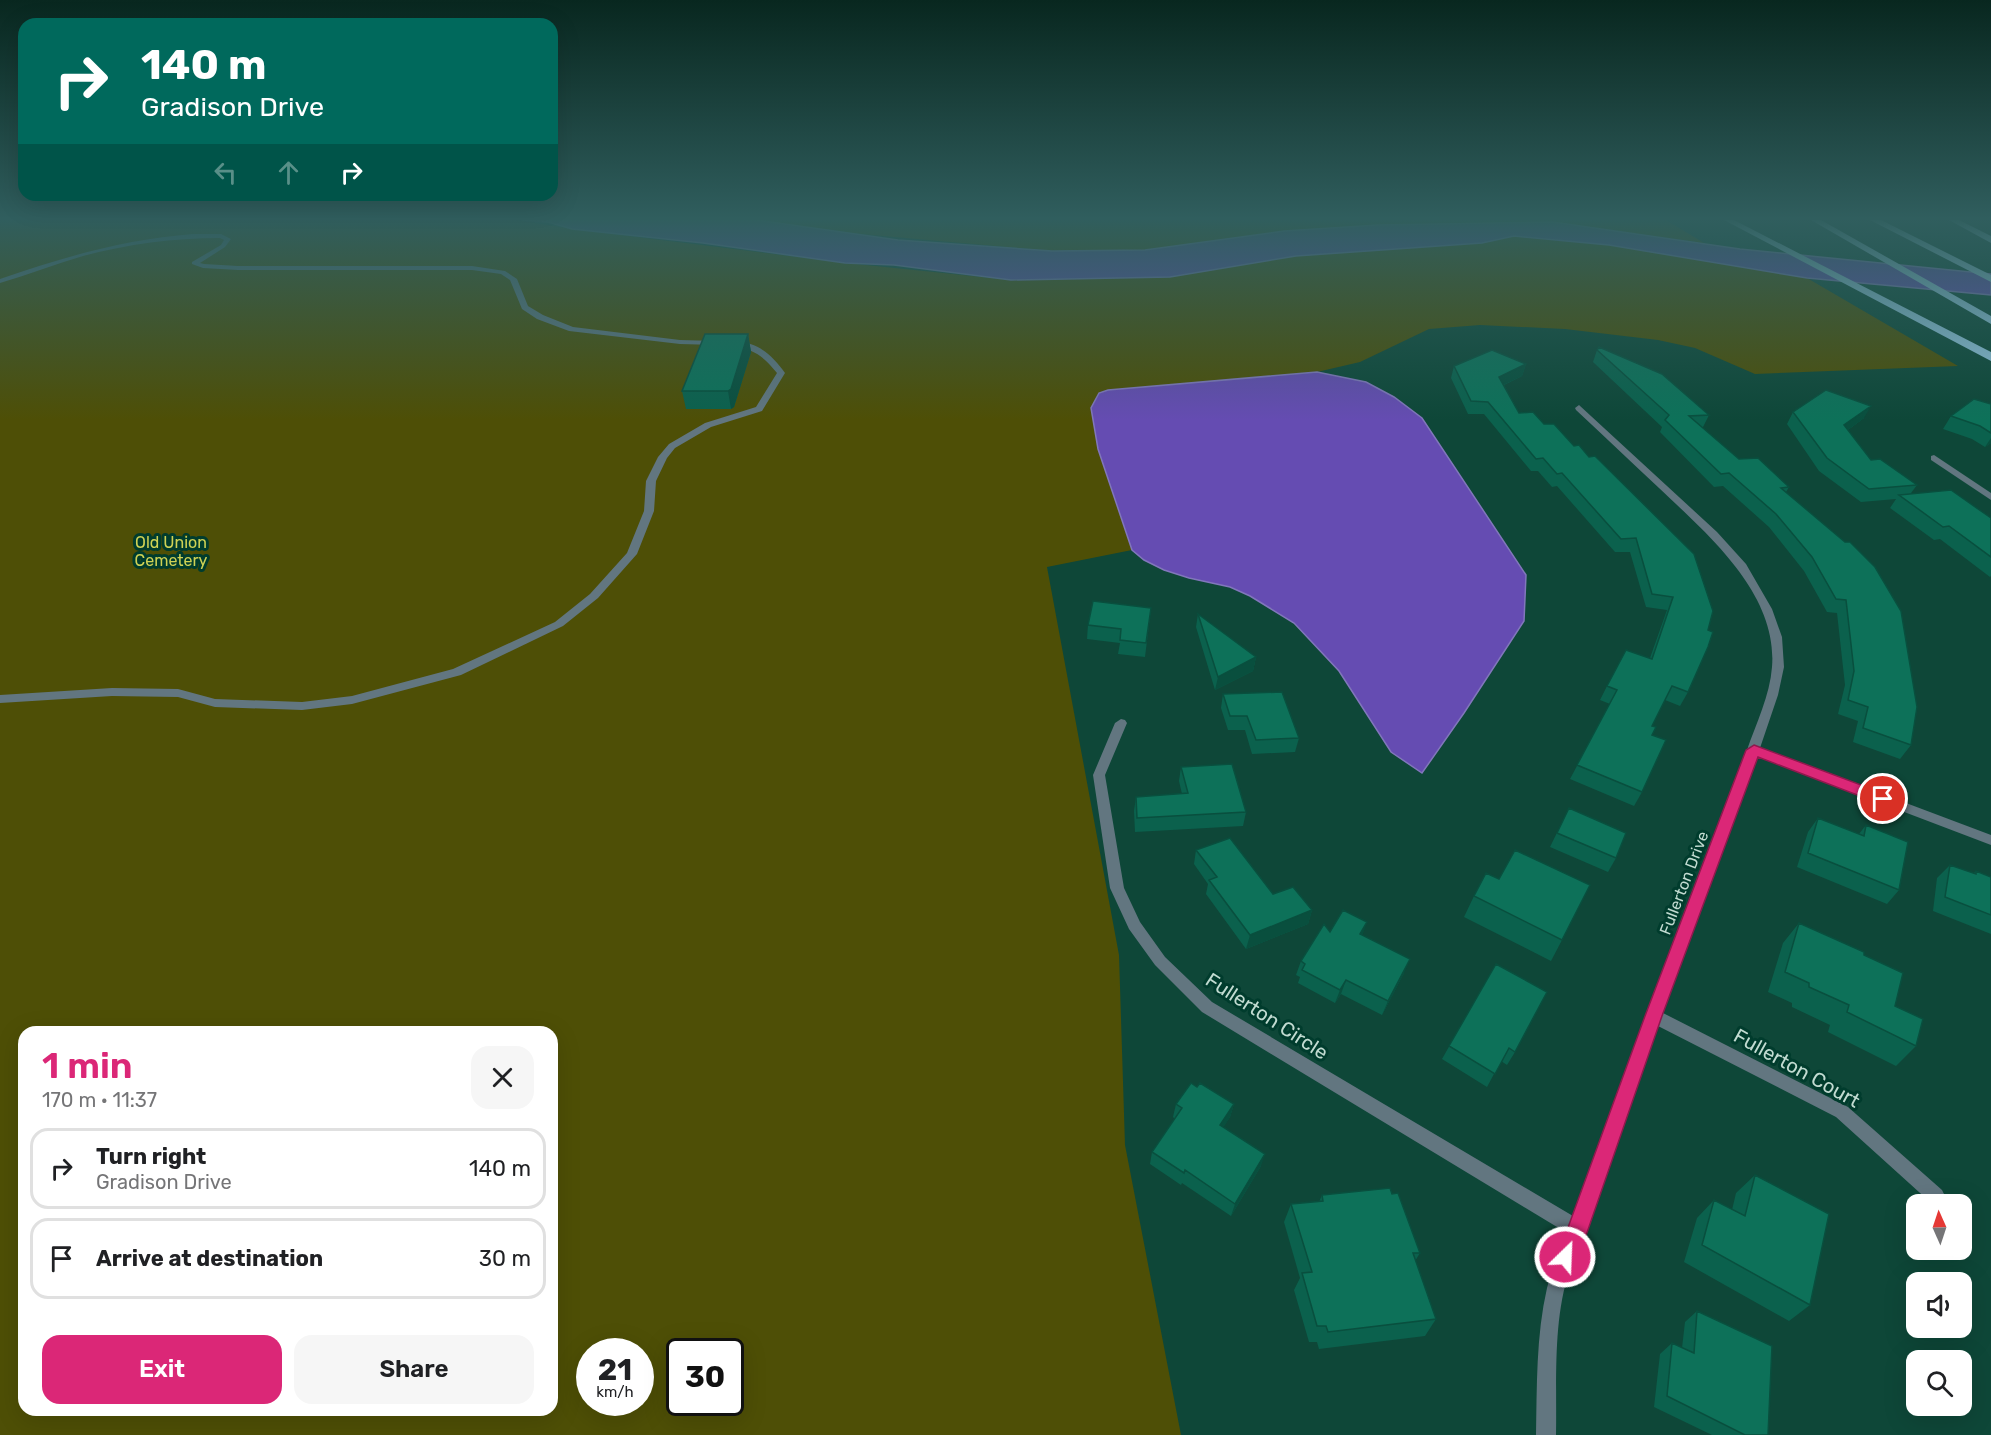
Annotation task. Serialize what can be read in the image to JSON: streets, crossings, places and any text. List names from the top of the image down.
{
  "streets": {
    "street": ["Fullerton Drive", "Fullerton Circle", "Fullerton Court"]
  },
  "crossings": [
    ["Fullerton Drive", "Fullerton Circle"],
    ["Fullerton Drive", "Fullerton Court"]
  ],
  "parks": ["Old Union Cemetery"],
  "north": "top",
  "page": {
    "turn": ["140 m", "Gradison Drive"],
    "heading": ["1 min", "170 m · 11:37"],
    "list": [
      {
        "name": "Turn right",
        "note": "Gradison Drive",
        "value": "140 m"
      },
      {
        "name": "Arrive at destination",
        "value": "30 m"
      }
    ],
    "buttons": ["Exit", "Share"],
    "speed": "21 km/h",
    "limit": "30"
  }
}
